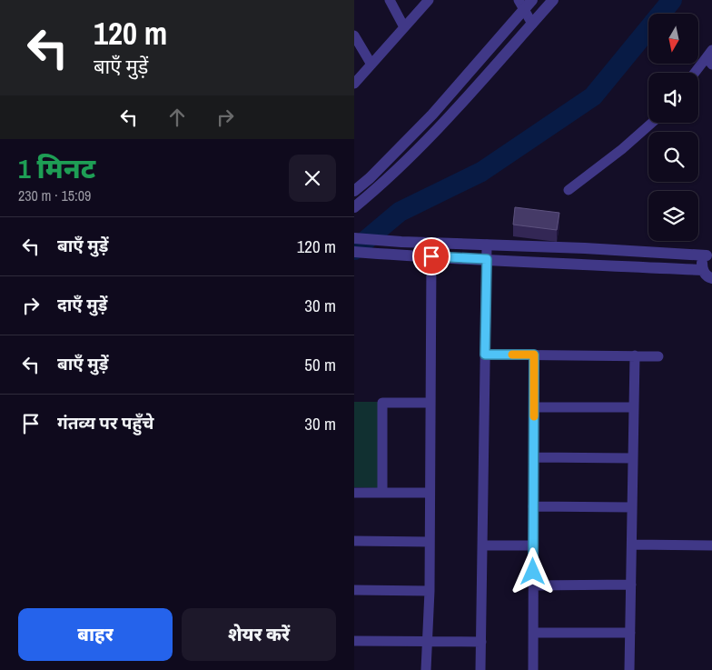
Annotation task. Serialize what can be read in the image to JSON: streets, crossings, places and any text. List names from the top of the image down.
{
  "north": "bottom",
  "page": {
    "turn": ["120 m", "बाएँ मुड़ें"],
    "heading": ["1 मिनट", "230 m · 15:09"],
    "list": [
      {
        "name": "बाएँ मुड़ें",
        "value": "120 m"
      },
      {
        "name": "दाएँ मुड़ें",
        "value": "30 m"
      },
      {
        "name": "बाएँ मुड़ें",
        "value": "50 m"
      },
      {
        "name": "गंतव्य पर पहुँचे",
        "value": "30 m"
      }
    ],
    "buttons": ["बाहर", "शेयर करें"]
  }
}
